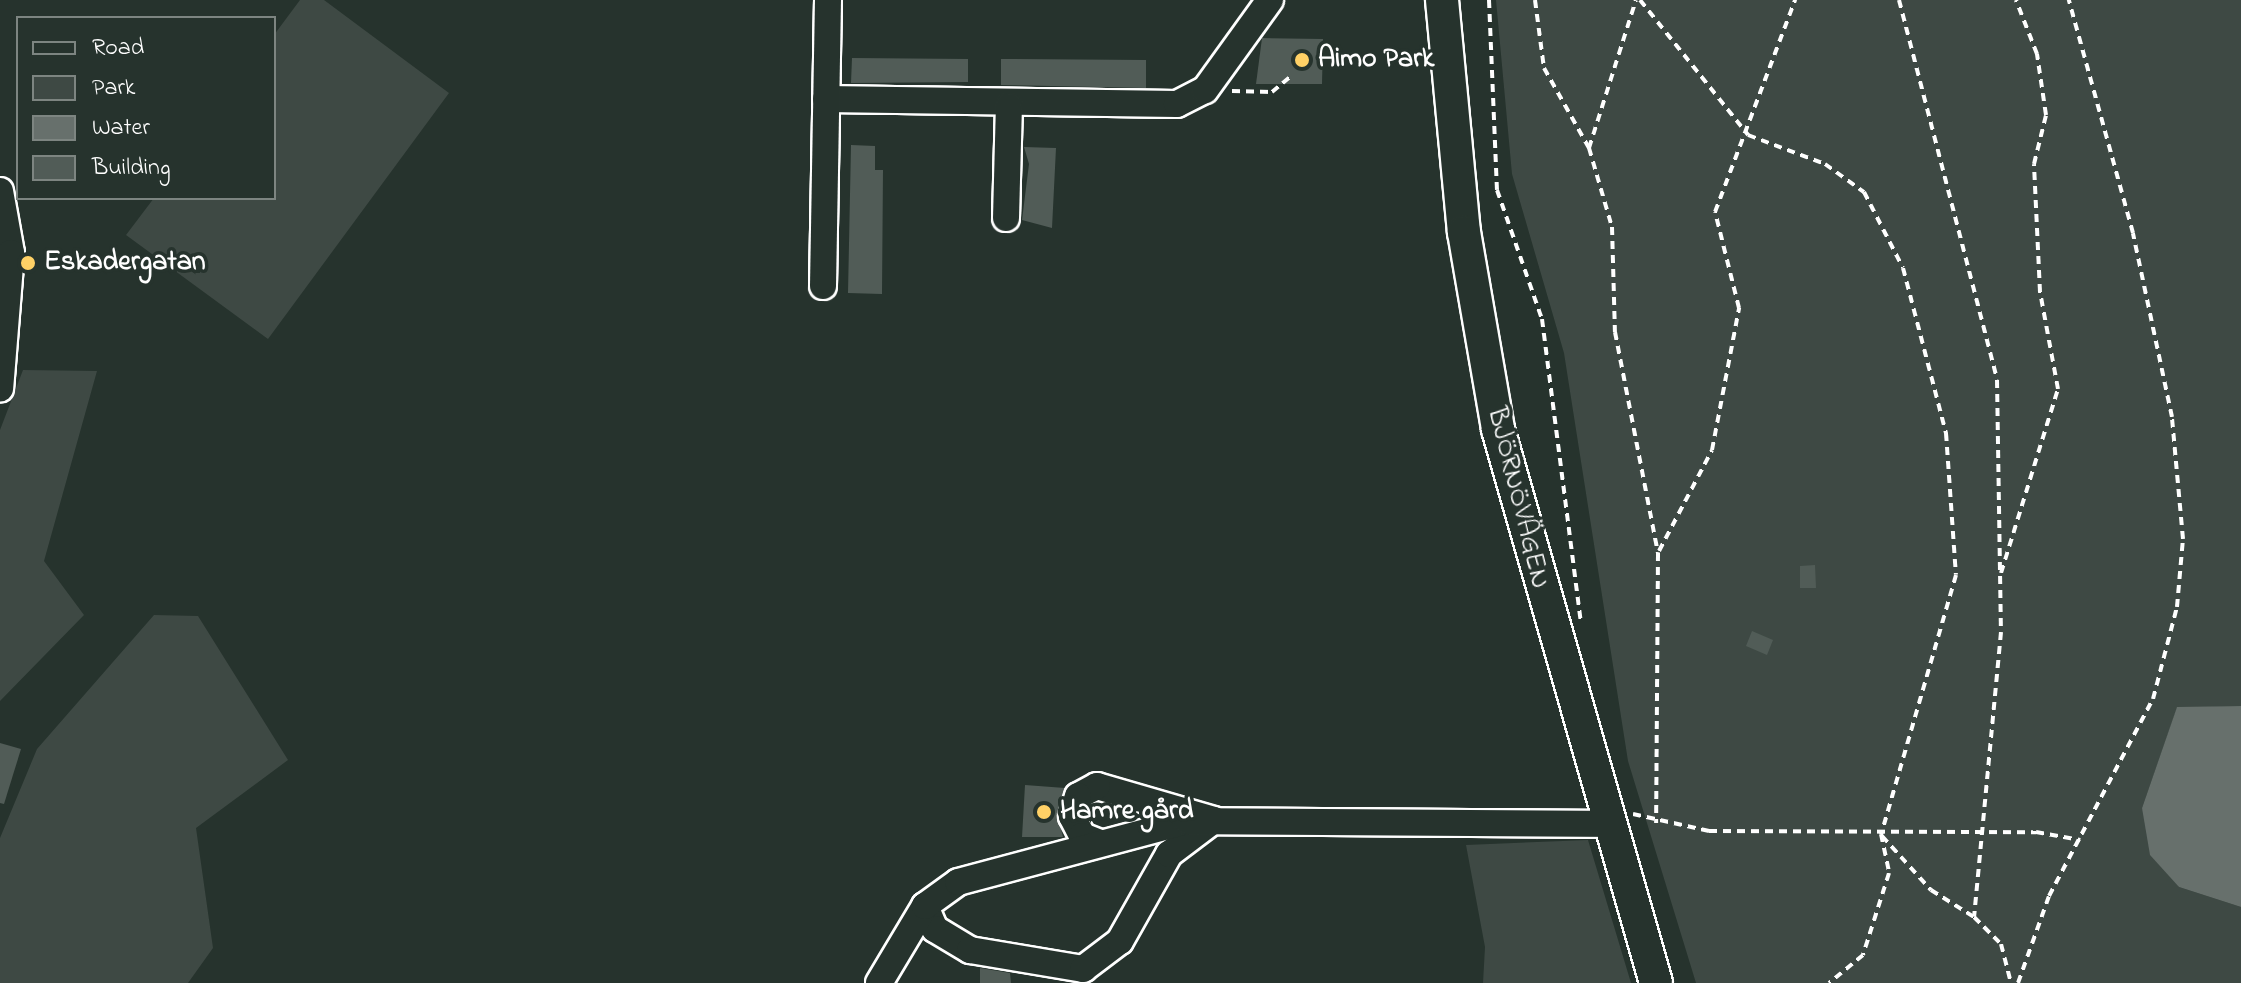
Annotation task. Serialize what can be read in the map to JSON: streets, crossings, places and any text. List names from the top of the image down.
{
  "streets": {
    "main road": ["BJÖRNÖVÄGEN"]
  },
  "places": ["Aimo Park", "Eskadergatan", "Hamre gård"],
  "legend": [
    "Road",
    "Park",
    "Water",
    "Building"
  ]
}
